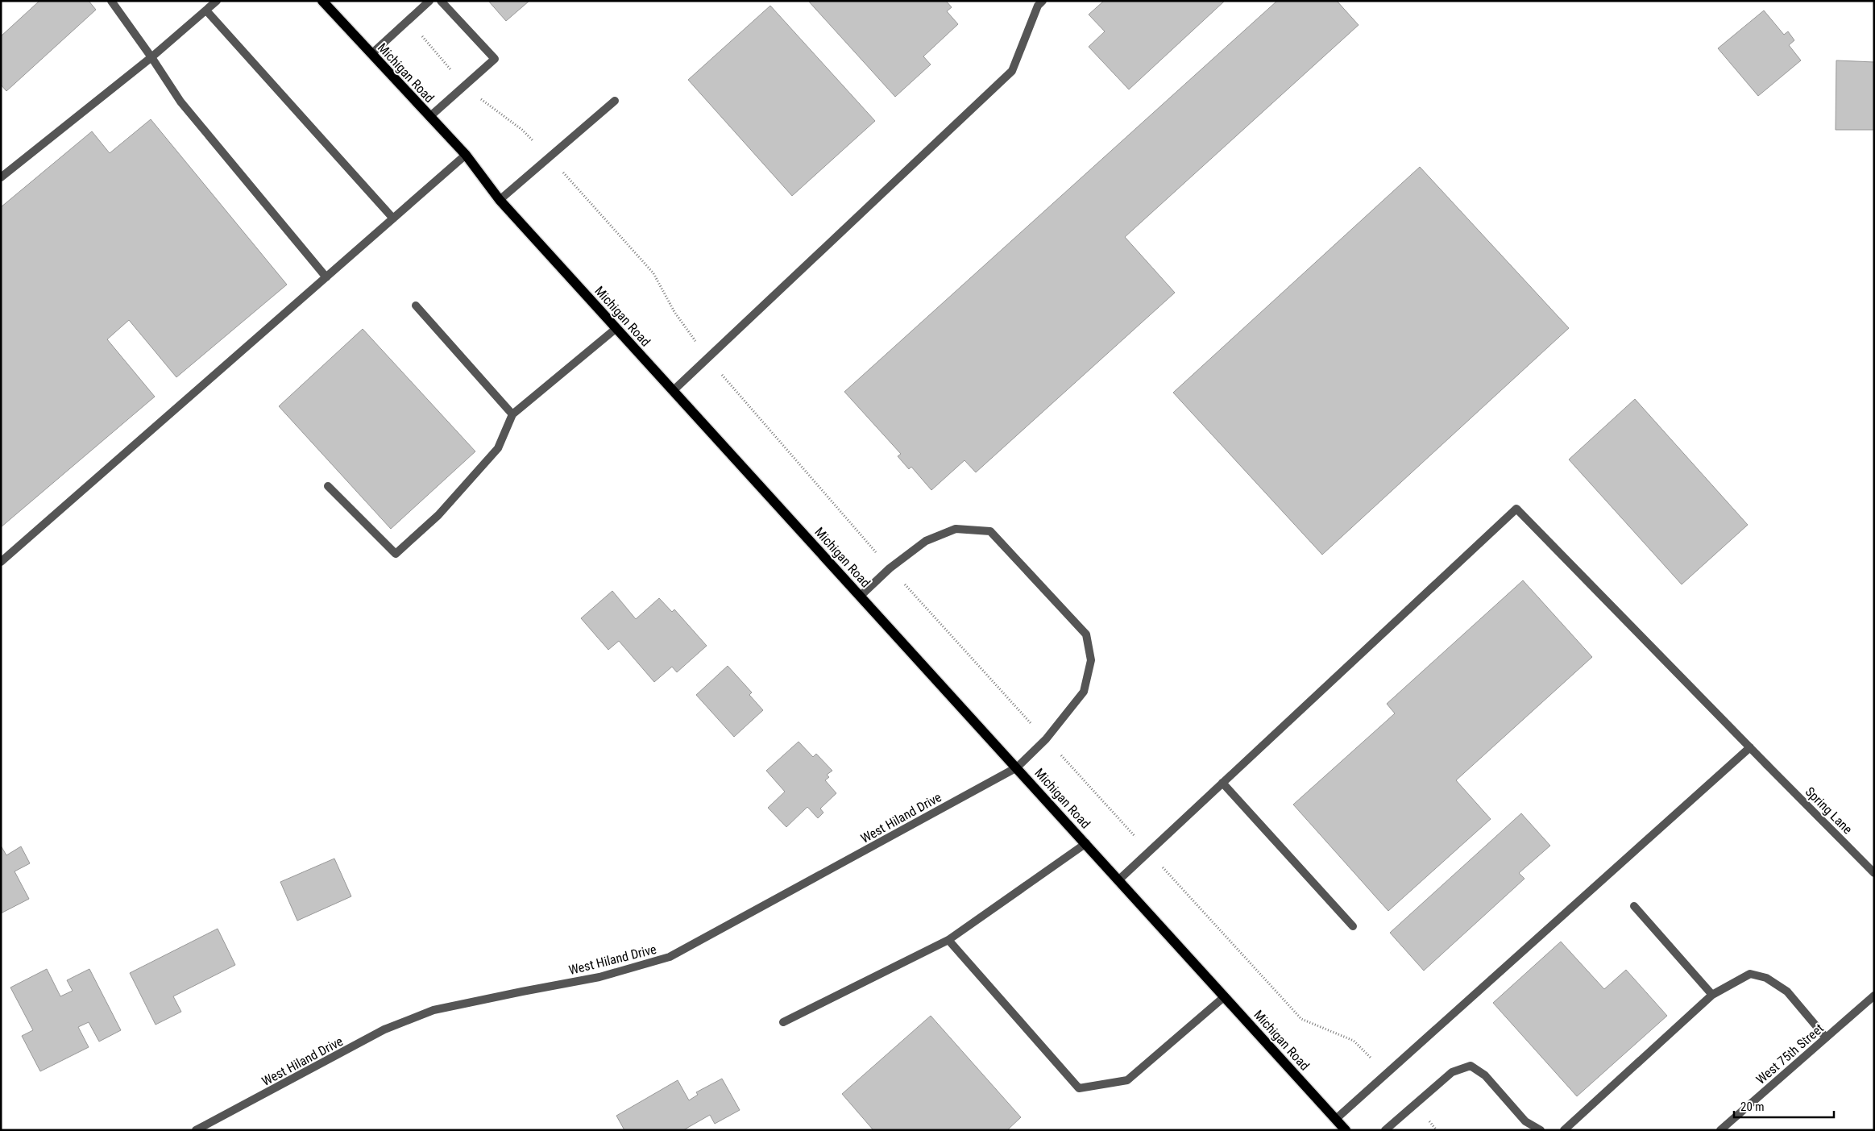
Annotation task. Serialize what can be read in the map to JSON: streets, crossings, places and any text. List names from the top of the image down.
{
  "streets": {
    "main road": ["Michigan Road"],
    "street": ["Spring Lane", "West Hiland Drive", "West 75th Street"]
  },
  "crossings": [
    ["Michigan Road", "West Hiland Drive"]
  ],
  "scale_bar": "20 m"
}
